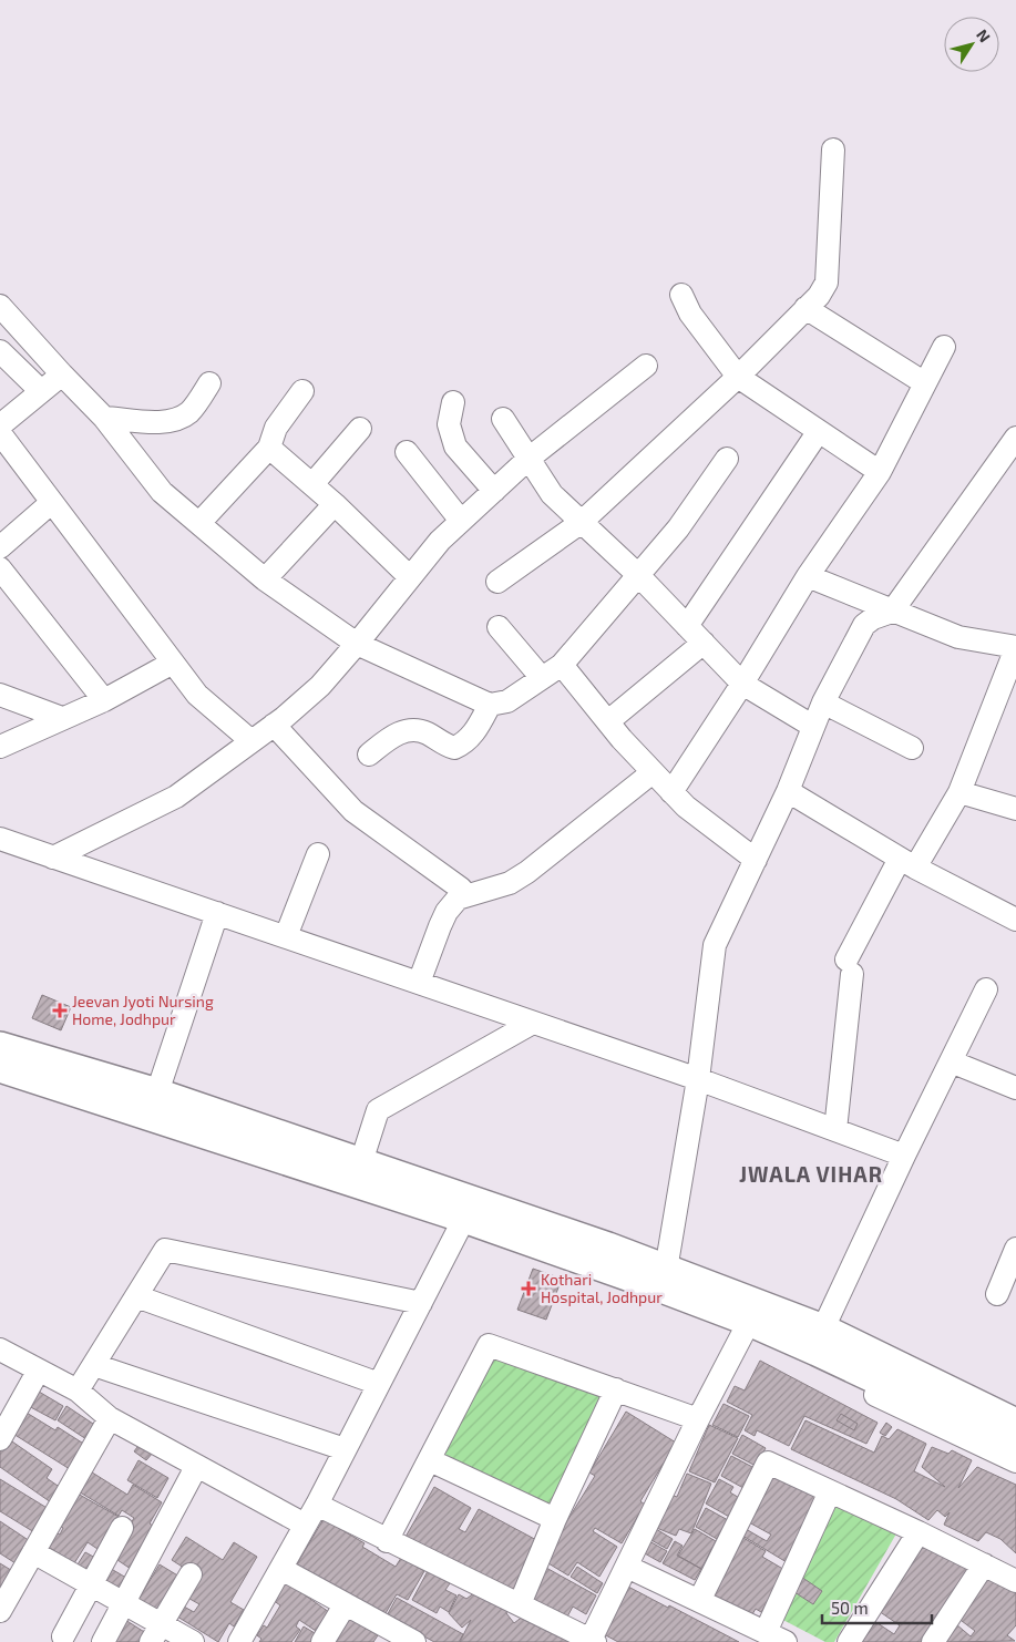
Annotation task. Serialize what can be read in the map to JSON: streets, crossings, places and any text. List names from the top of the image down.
{
  "districts": ["JWALA VIHAR"],
  "places": {
    "health": ["Jeevan Jyoti Nursing Home, Jodhpur", "Kothari Hospital, Jodhpur"]
  },
  "scale_bar": "50 m",
  "north": "top right"
}
